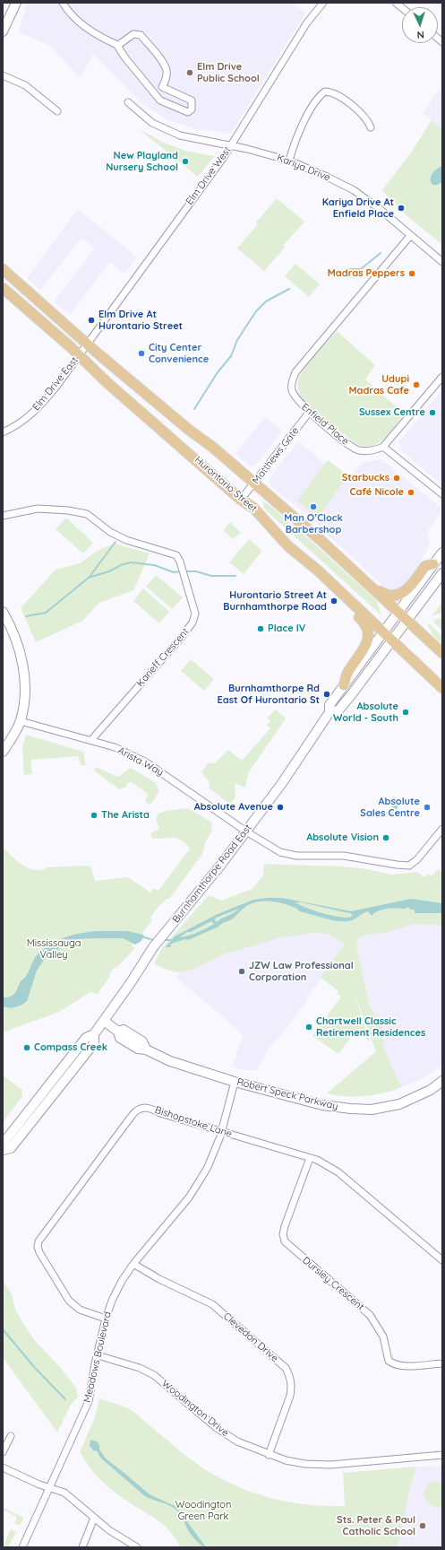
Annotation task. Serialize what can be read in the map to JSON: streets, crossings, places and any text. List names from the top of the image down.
{
  "streets": {
    "main road": ["Hurontario Street", "Burnhamthorpe Road East", "Robert Speck Parkway"],
    "street": [
      "Kariya Drive",
      "Elm Drive West",
      "Elm Drive East",
      "Enfield Place",
      "Matthews Gate",
      "Kaneff Crescent",
      "Arista Way",
      "Bishopstoke Lane",
      "Dursley Crescent",
      "Clevedon Drive",
      "Meadows Boulevard",
      "Woodington Drive"
    ]
  },
  "crossings": [
    ["Kariya Drive", "Elm Drive West"],
    ["Kariya Drive", "Enfield Place"],
    ["Elm Drive West", "Elm Drive East"],
    ["Elm Drive West", "Hurontario Street"],
    ["Elm Drive East", "Hurontario Street"],
    ["Enfield Place", "Matthews Gate"],
    ["Matthews Gate", "Hurontario Street"],
    ["Hurontario Street", "Burnhamthorpe Road East"],
    ["Kaneff Crescent", "Arista Way"],
    ["Arista Way", "Burnhamthorpe Road East"],
    ["Burnhamthorpe Road East", "Robert Speck Parkway"],
    ["Robert Speck Parkway", "Meadows Boulevard"],
    ["Bishopstoke Lane", "Dursley Crescent"],
    ["Bishopstoke Lane", "Meadows Boulevard"],
    ["Clevedon Drive", "Meadows Boulevard"],
    ["Clevedon Drive", "Woodington Drive"],
    ["Meadows Boulevard", "Woodington Drive"]
  ],
  "parks": ["Mississauga Valley", "Woodington Green Park"],
  "places": [
    "Elm Drive Public School",
    "New Playland Nursery School",
    "Kariya Drive At Enfield Place",
    "Madras Peppers",
    "Elm Drive At Hurontario Street",
    "City Center Convenience",
    "Udupi Madras Cafe",
    "Sussex Centre",
    "Starbucks",
    "Café Nicole",
    "Man O’Clock Barbershop",
    "Hurontario Street At Burnhamthorpe Road",
    "Place IV",
    "Burnhamthorpe Rd East Of Hurontario St",
    "Absolute World - South",
    "Absolute Avenue",
    "Absolute Sales Centre",
    "The Arista",
    "Absolute Vision",
    "JZW Law Professional Corporation",
    "Chartwell Classic Retirement Residences",
    "Compass Creek",
    "Sts. Peter & Paul Catholic School"
  ],
  "north": "bottom"
}
